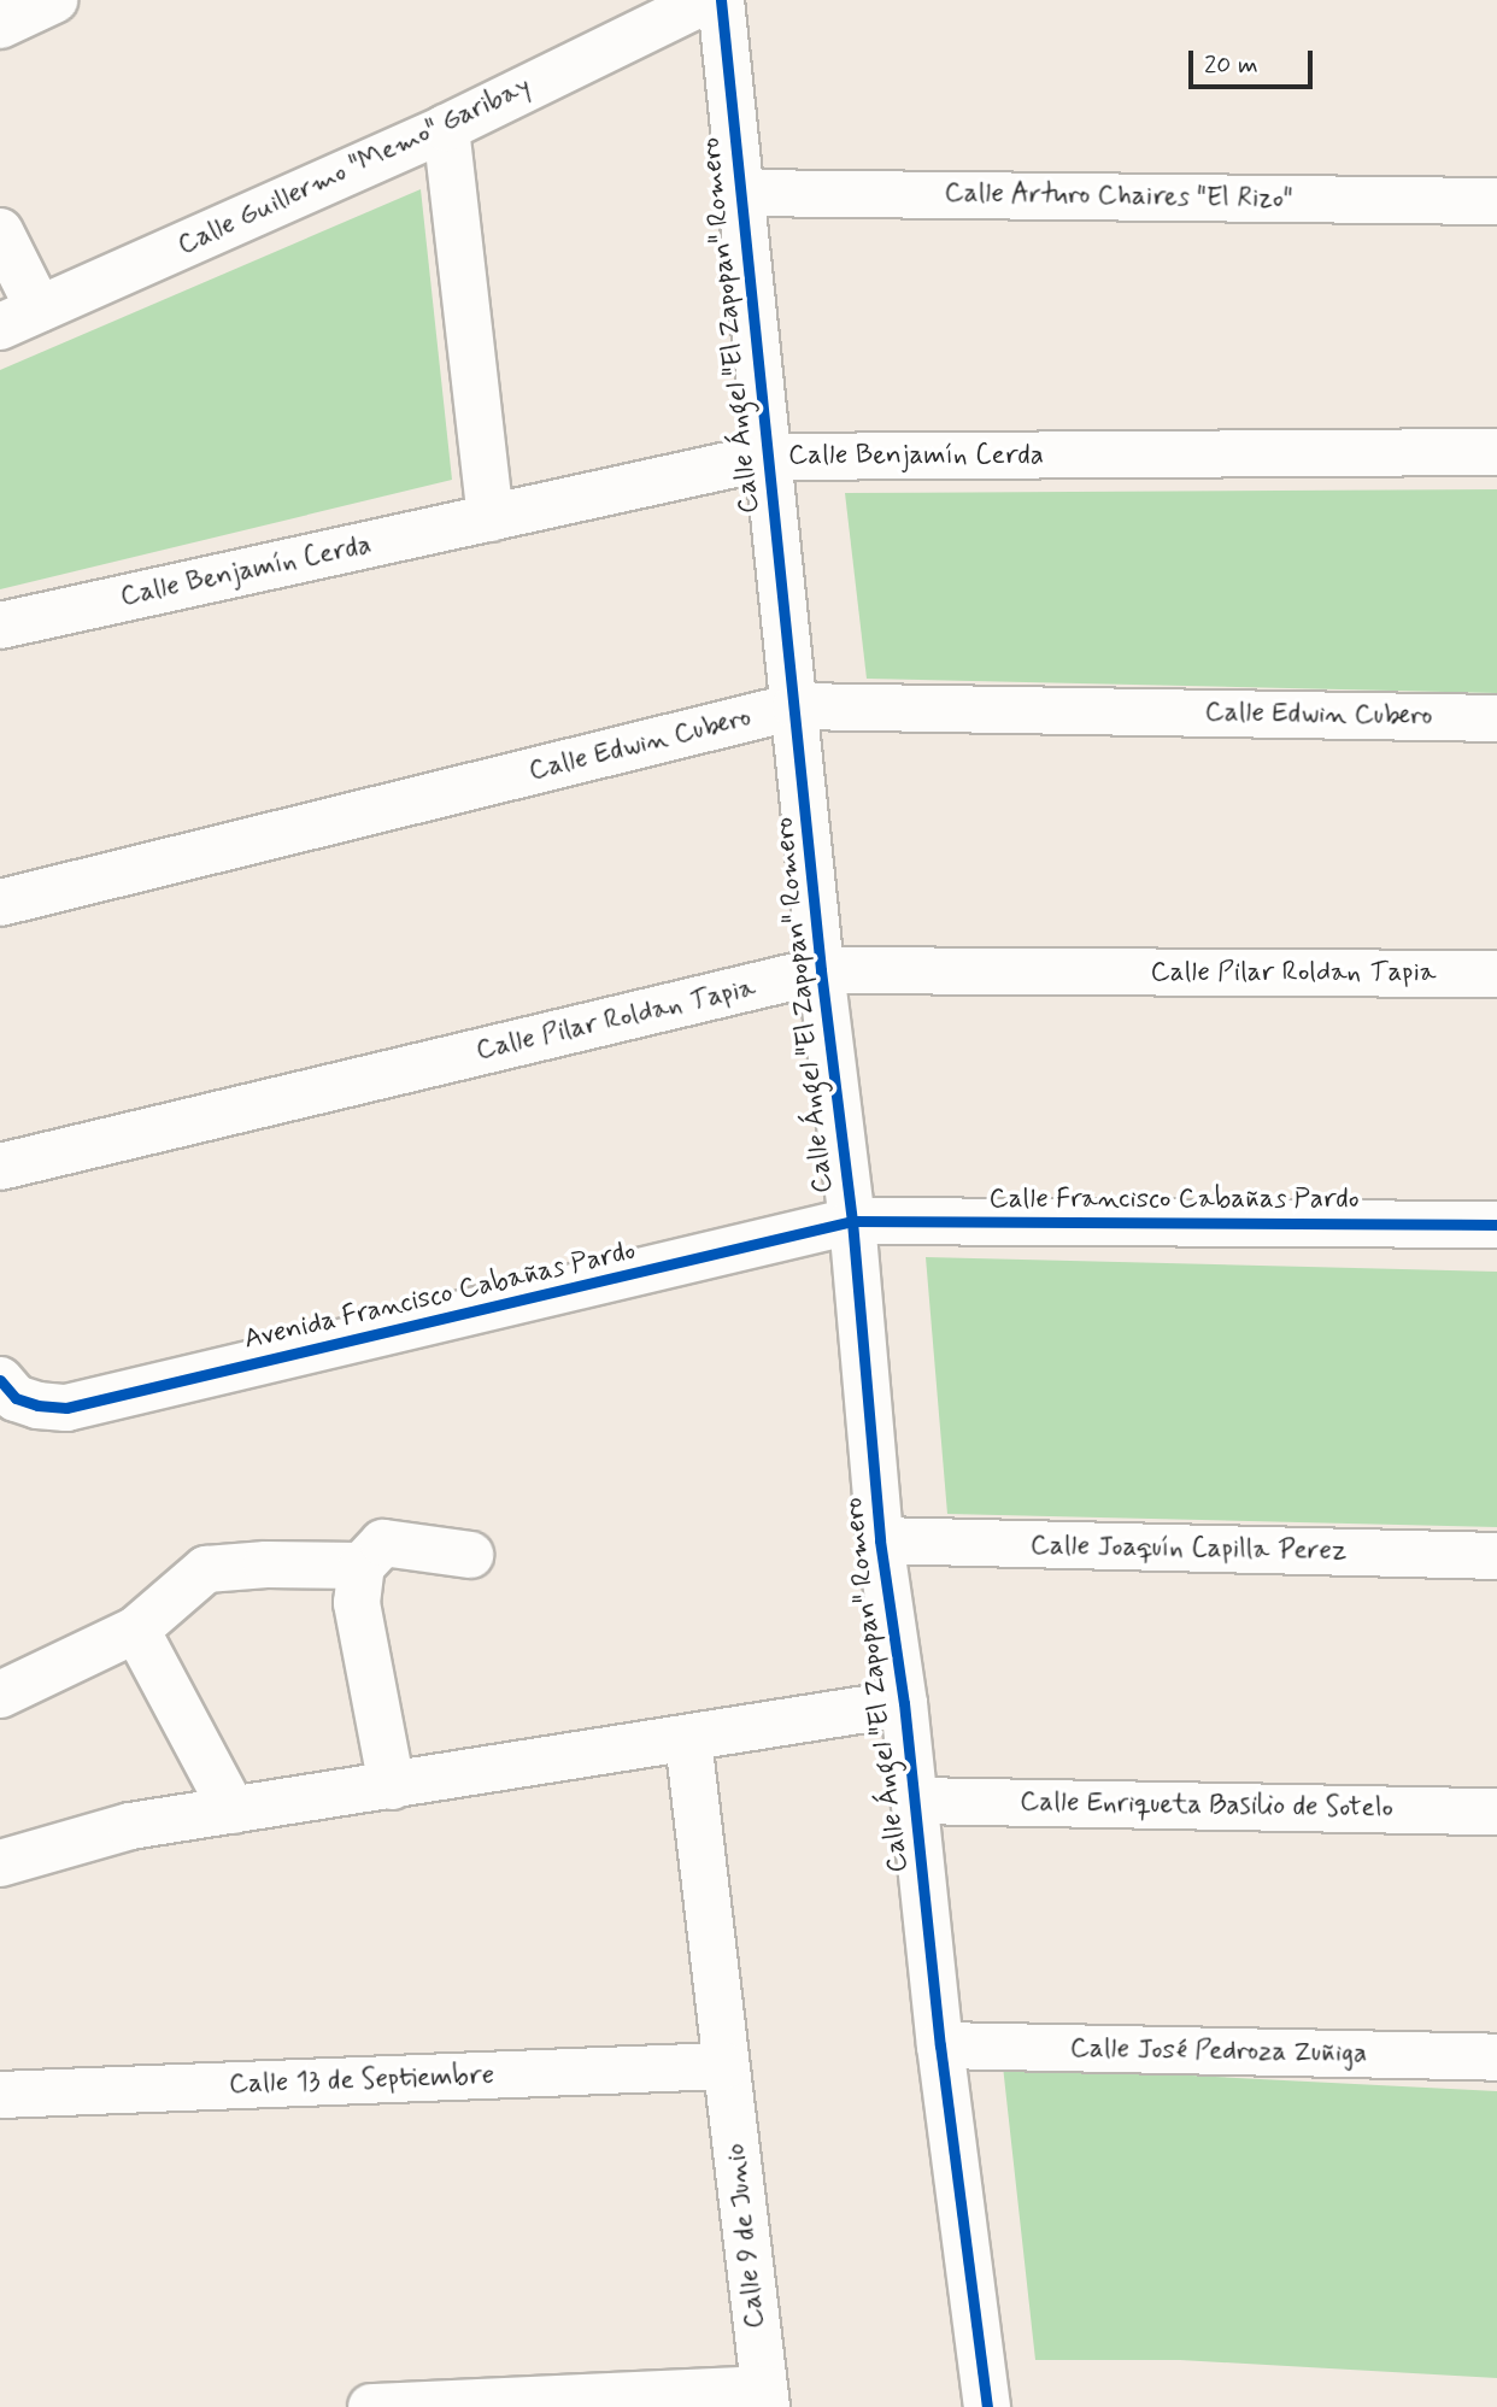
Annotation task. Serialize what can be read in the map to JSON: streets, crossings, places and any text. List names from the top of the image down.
{
  "streets": {
    "street": [
      "Calle Guillermo \"Memo\" Garibay",
      "Calle Arturo Chaires \"El Rizo\"",
      "Calle Ángel \"El Zapopan\" Romero",
      "Calle Benjamín Cerda",
      "Calle Edwin Cubero",
      "Calle Pilar Roldan Tapia",
      "Calle Francisco Cabañas Pardo",
      "Avenida Francisco Cabañas Pardo",
      "Calle Joaquín Capilla Perez",
      "Calle Enriqueta Basilio de Sotelo",
      "Calle José Pedroza Zuñiga",
      "Calle 13 de Septiembre",
      "Calle 9 de Junio"
    ]
  },
  "crossings": [
    ["Calle Arturo Chaires \"El Rizo\"", "Calle Ángel \"El Zapopan\" Romero"],
    ["Calle Ángel \"El Zapopan\" Romero", "Calle Benjamín Cerda"],
    ["Calle Ángel \"El Zapopan\" Romero", "Calle Edwin Cubero"],
    ["Calle Ángel \"El Zapopan\" Romero", "Calle Pilar Roldan Tapia"],
    ["Calle Ángel \"El Zapopan\" Romero", "Calle Francisco Cabañas Pardo"],
    ["Calle Ángel \"El Zapopan\" Romero", "Avenida Francisco Cabañas Pardo"],
    ["Calle Ángel \"El Zapopan\" Romero", "Calle Joaquín Capilla Perez"],
    ["Calle Ángel \"El Zapopan\" Romero", "Calle Enriqueta Basilio de Sotelo"],
    ["Calle Ángel \"El Zapopan\" Romero", "Calle José Pedroza Zuñiga"],
    ["Calle Francisco Cabañas Pardo", "Avenida Francisco Cabañas Pardo"],
    ["Calle 13 de Septiembre", "Calle 9 de Junio"]
  ],
  "scale_bar": "20 m"
}
